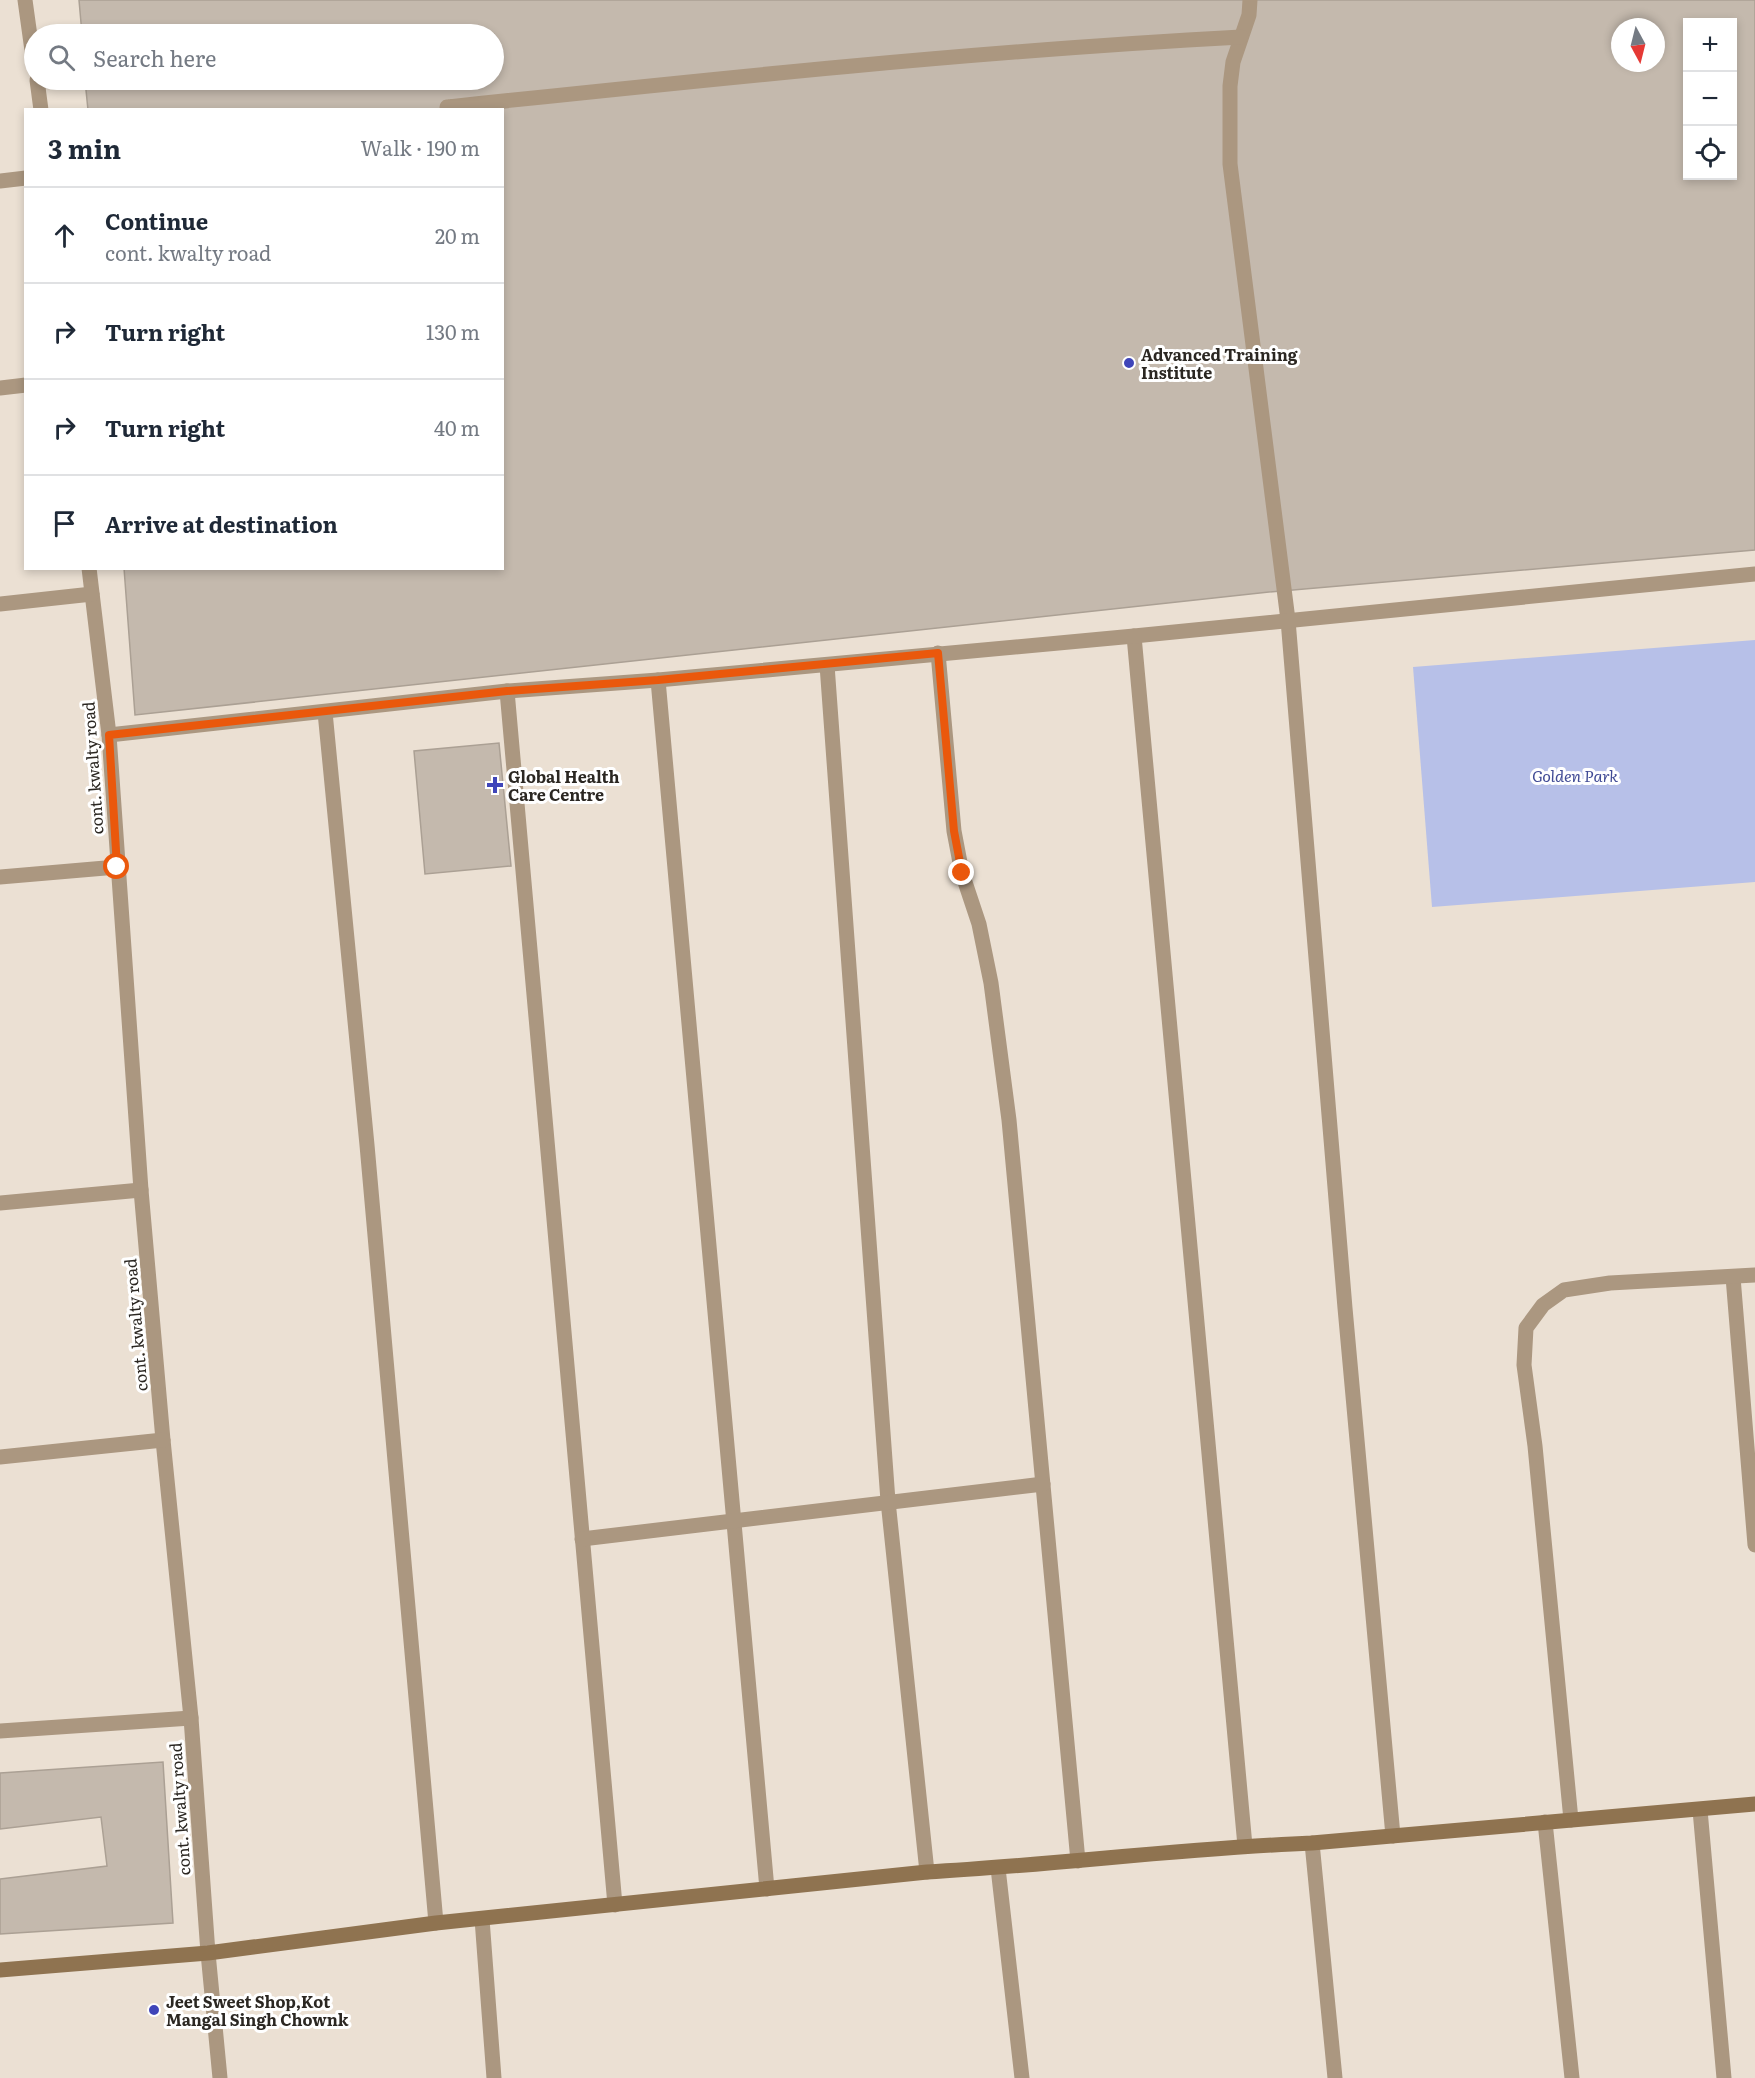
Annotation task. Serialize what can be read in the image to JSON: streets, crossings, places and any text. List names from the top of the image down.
{
  "streets": {
    "street": ["cont. kwalty road"]
  },
  "parks": ["Golden Park"],
  "places": {
    "other": ["Advanced Training Institute", "Jeet Sweet Shop,Kot Mangal Singh Chownk"],
    "health": ["Global Health Care Centre"]
  },
  "north": "bottom",
  "page": {
    "map_buttons": ["+", "−"],
    "search": "Search here",
    "heading": ["3 min", "Walk · 190 m"],
    "list": [
      ["Continue", "cont. kwalty road", "20 m"],
      ["Turn right", "130 m"],
      ["Turn right", "40 m"],
      "Arrive at destination"
    ]
  }
}
